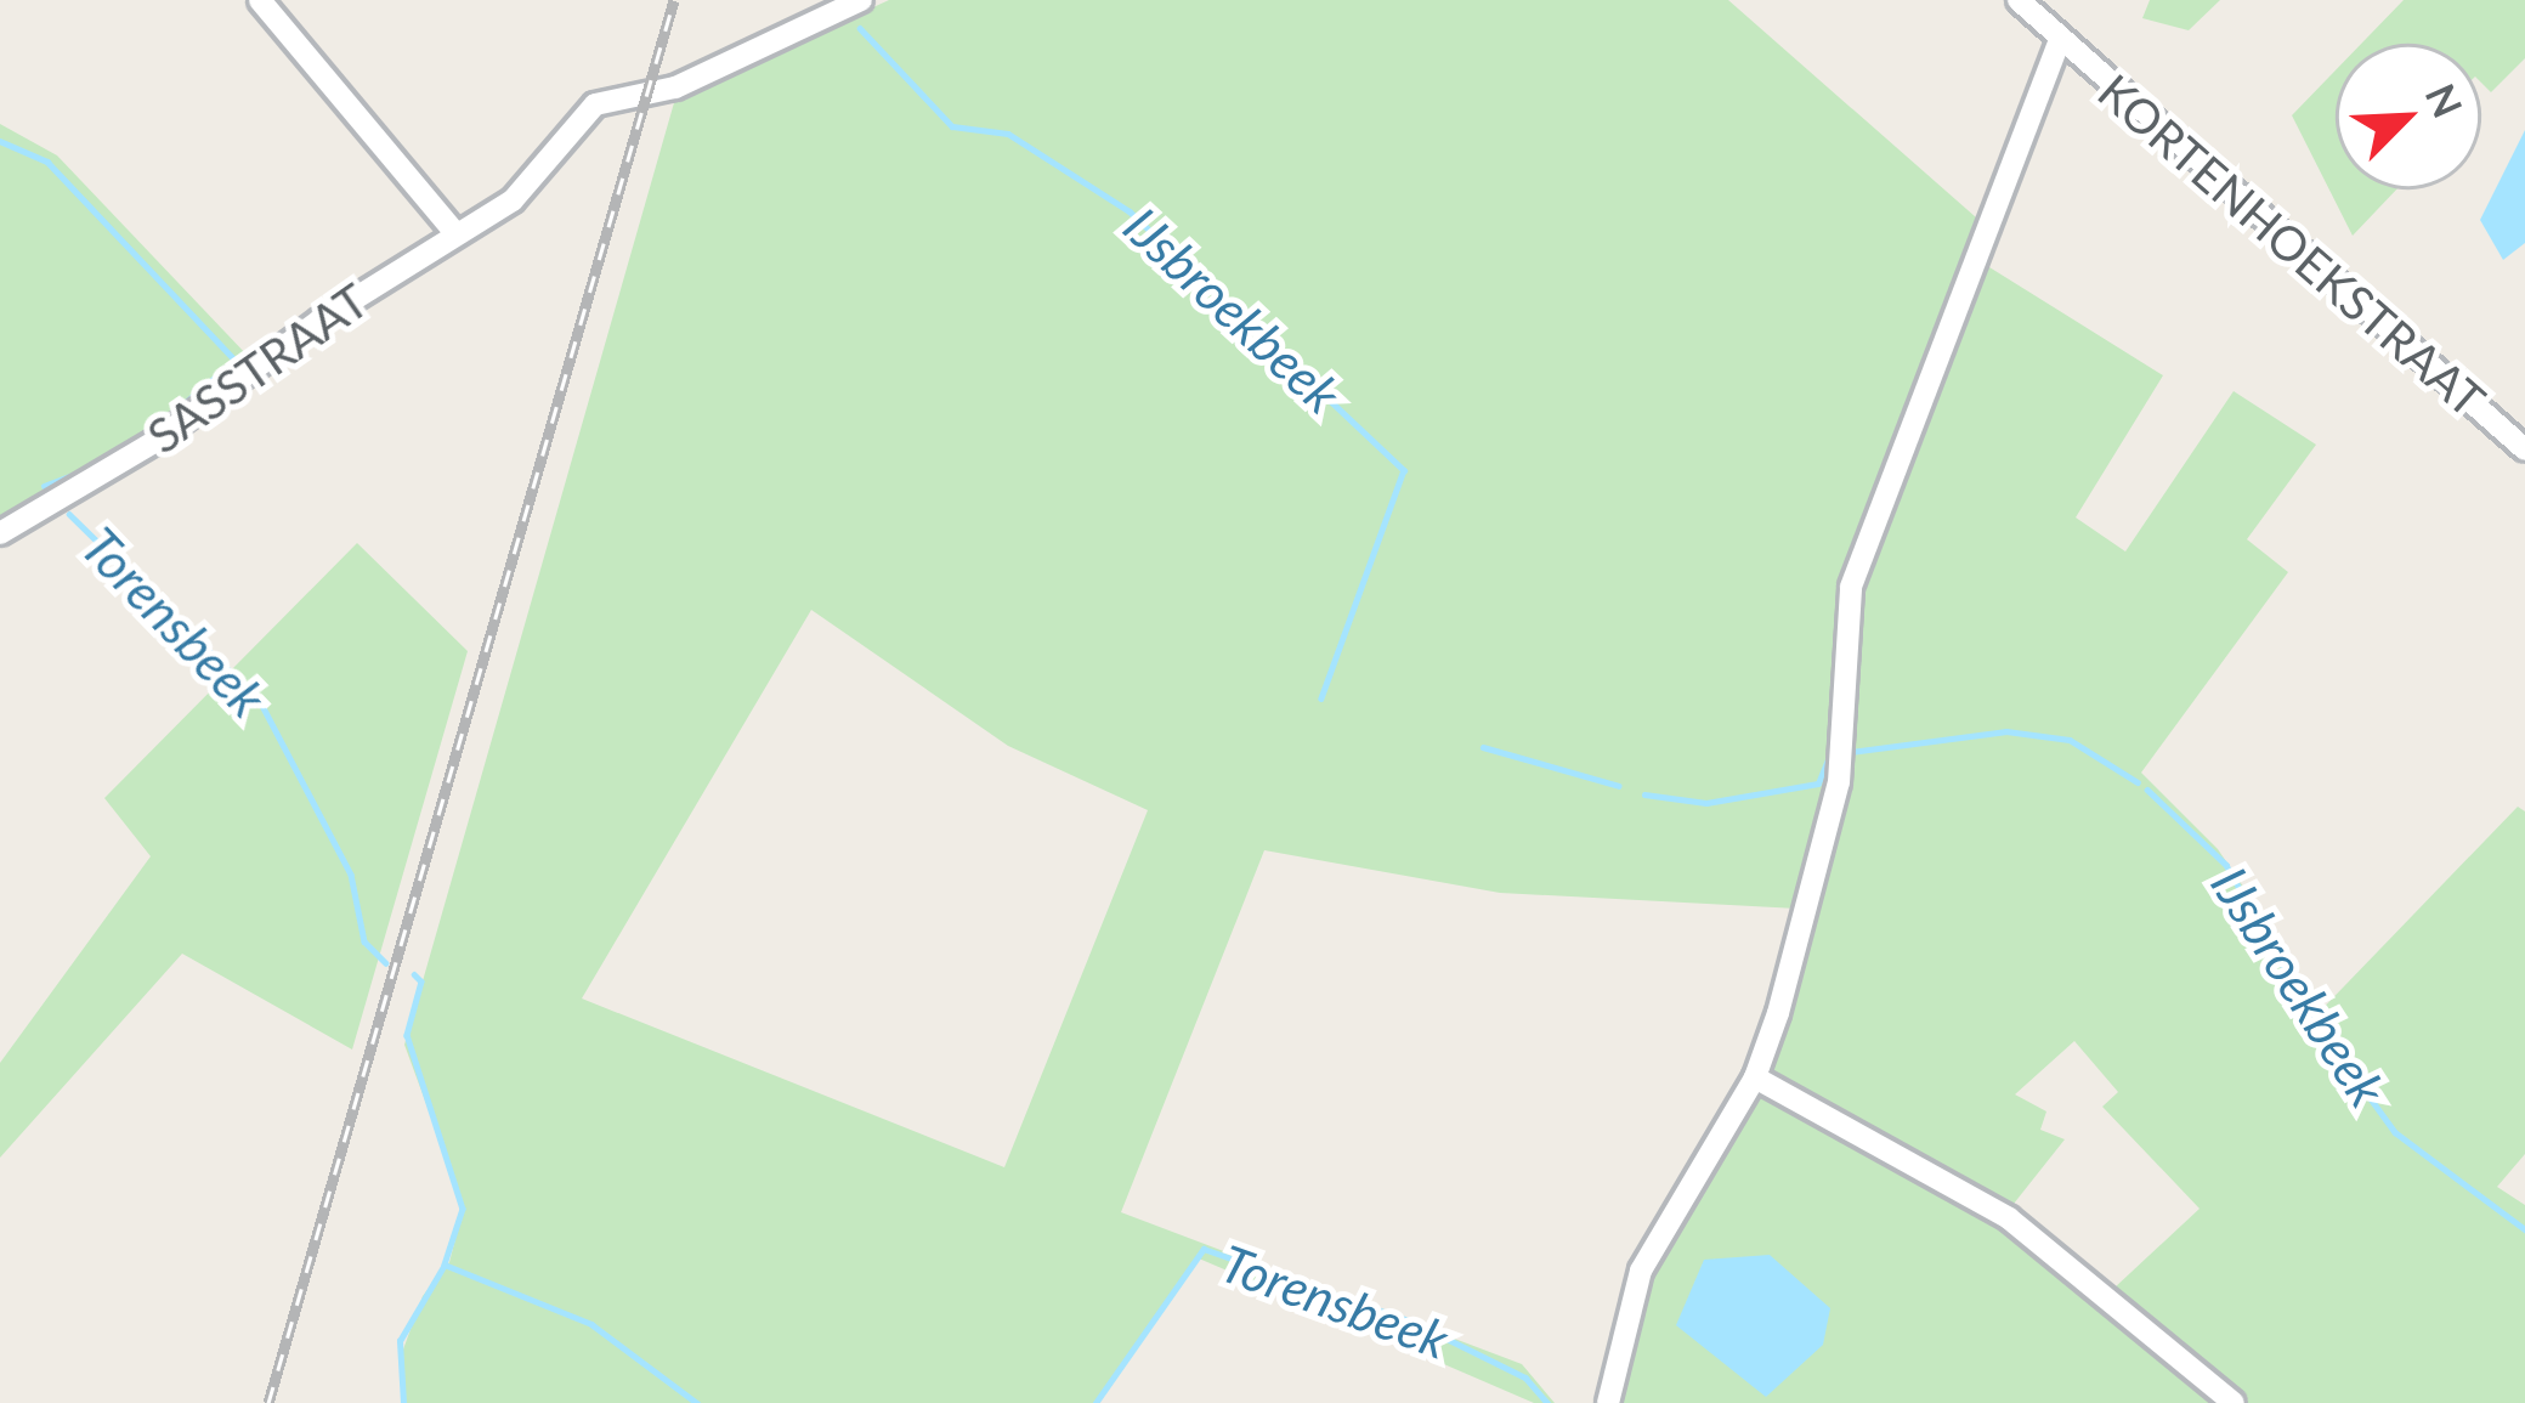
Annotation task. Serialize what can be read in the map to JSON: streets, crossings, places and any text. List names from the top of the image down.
{
  "streets": {
    "street": ["KORTENHOEKSTRAAT", "SASSTRAAT"]
  },
  "water": ["IJsbroekbeek", "Torensbeek"],
  "north": "top right"
}
